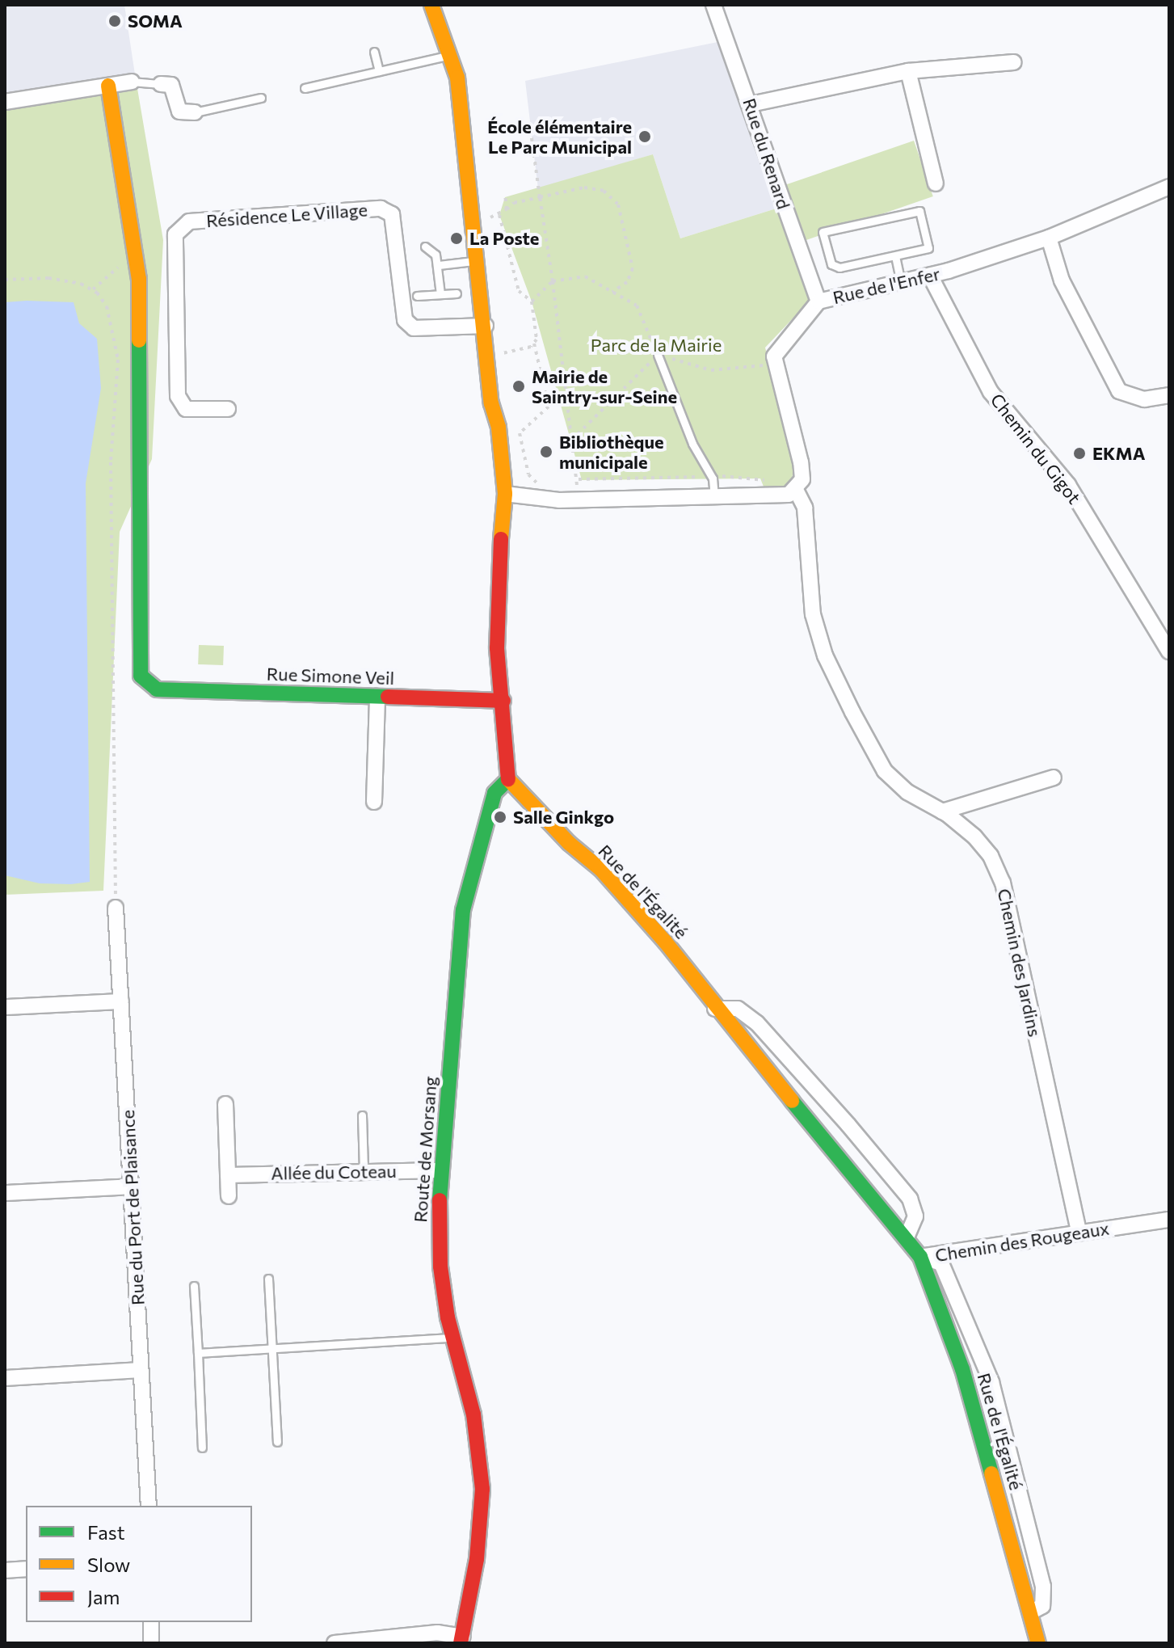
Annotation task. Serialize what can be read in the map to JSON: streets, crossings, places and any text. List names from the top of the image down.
{
  "streets": {
    "street": [
      "Rue du Renard",
      "Résidence Le Village",
      "Rue de l'Enfer",
      "Chemin du Gigot",
      "Rue Simone Veil",
      "Rue de l'Égalité",
      "Chemin des Jardins",
      "Route de Morsang",
      "Allée du Coteau",
      "Rue du Port de Plaisance",
      "Chemin des Rougeaux"
    ]
  },
  "crossings": [
    ["Rue du Renard", "Rue de l'Enfer"],
    ["Rue de l'Enfer", "Chemin du Gigot"],
    ["Rue de l'Égalité", "Route de Morsang"],
    ["Rue de l'Égalité", "Chemin des Rougeaux"],
    ["Chemin des Jardins", "Chemin des Rougeaux"],
    ["Route de Morsang", "Allée du Coteau"]
  ],
  "parks": ["Parc de la Mairie"],
  "places": [
    "SOMA",
    "École élémentaire Le Parc Municipal",
    "La Poste",
    "Mairie de Saintry-sur-Seine",
    "Bibliothèque municipale",
    "EKMA",
    "Salle Ginkgo"
  ],
  "legend": ["Fast", "Slow", "Jam"]
}
